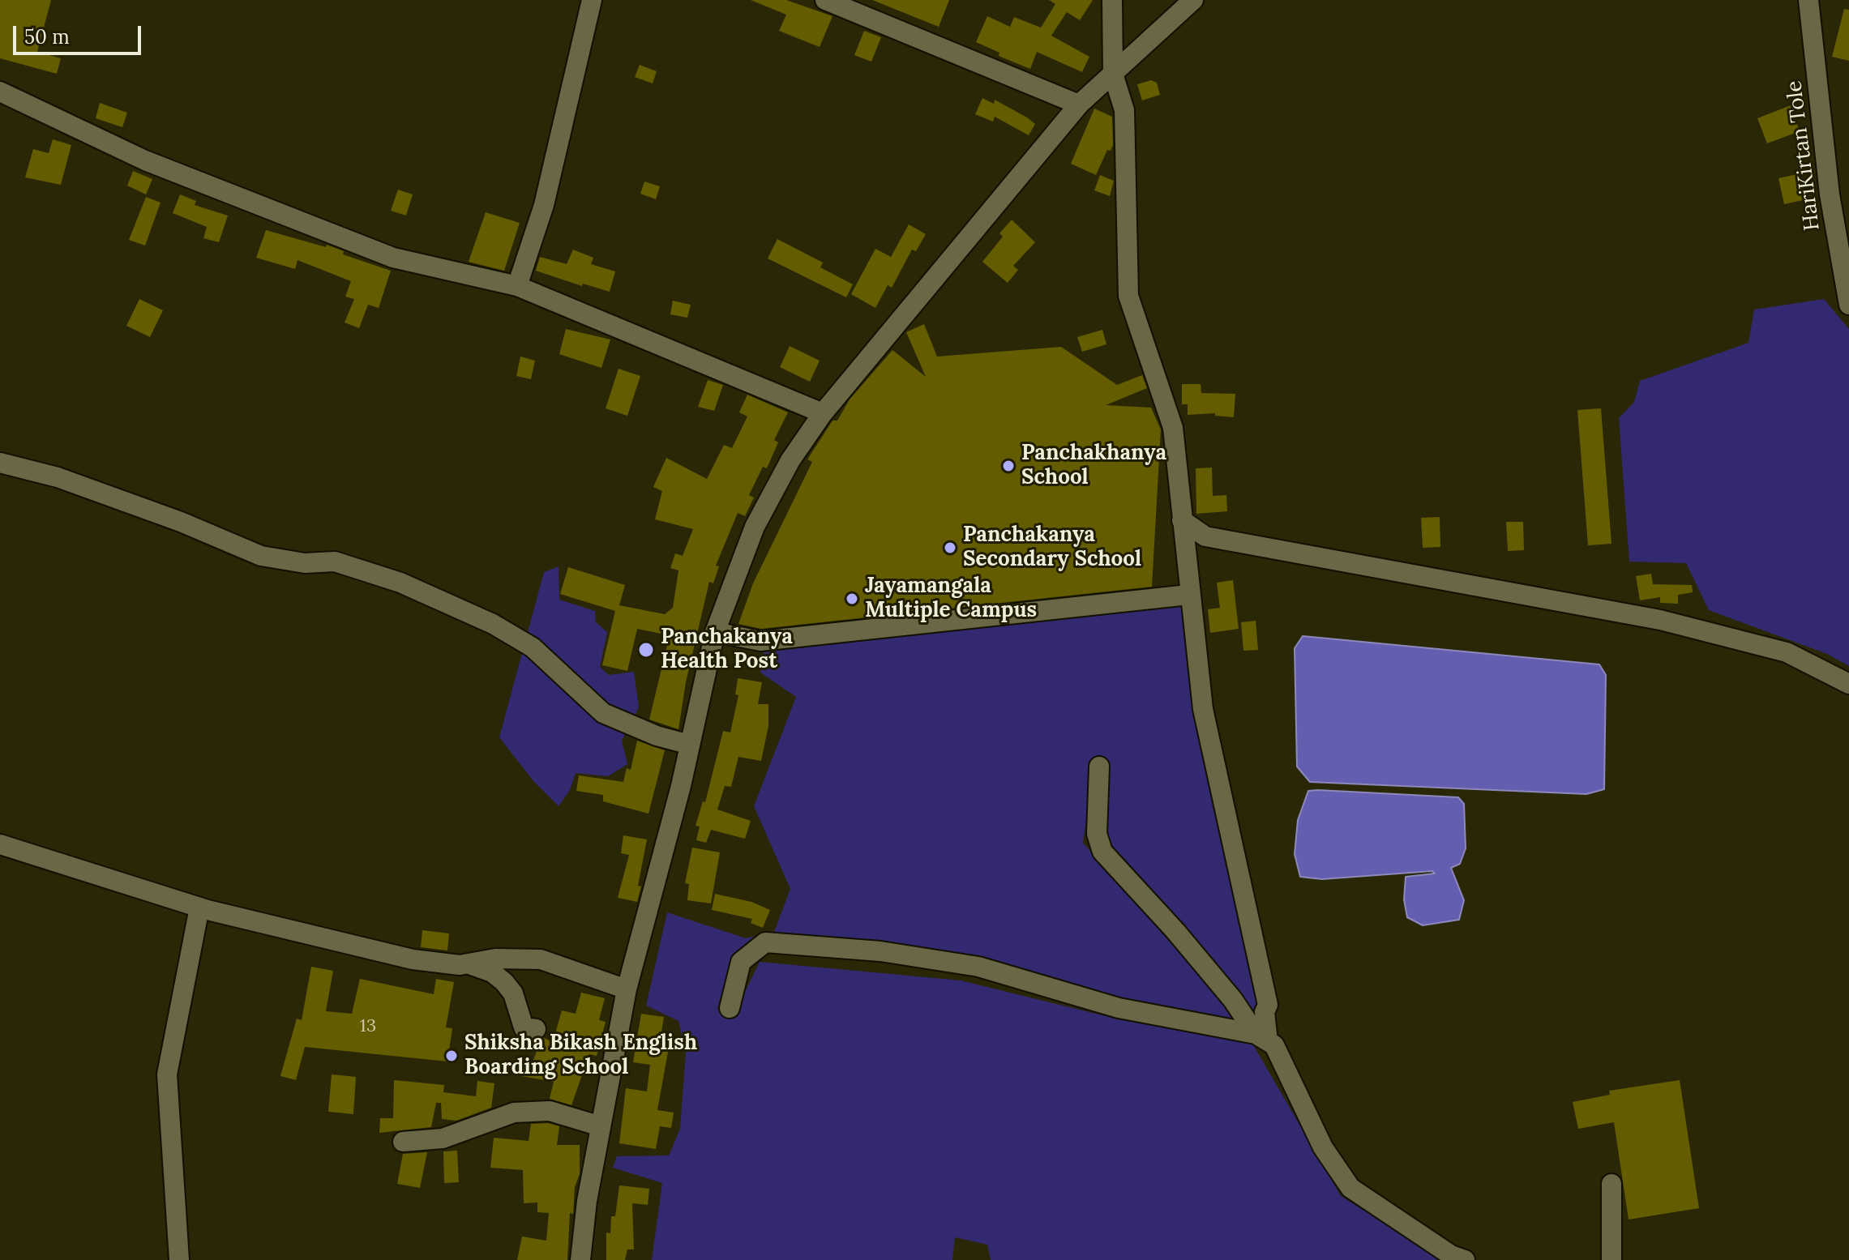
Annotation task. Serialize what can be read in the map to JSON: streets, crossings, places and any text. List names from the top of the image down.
{
  "streets": {
    "street": ["HariKirtan Tole"]
  },
  "places": [
    "Panchakhanya School",
    "Panchakanya Secondary School",
    "Jayamangala Multiple Campus",
    "Panchakanya Health Post",
    "Shiksha Bikash English Boarding School"
  ],
  "house_numbers": ["13"],
  "scale_bar": "50 m"
}
